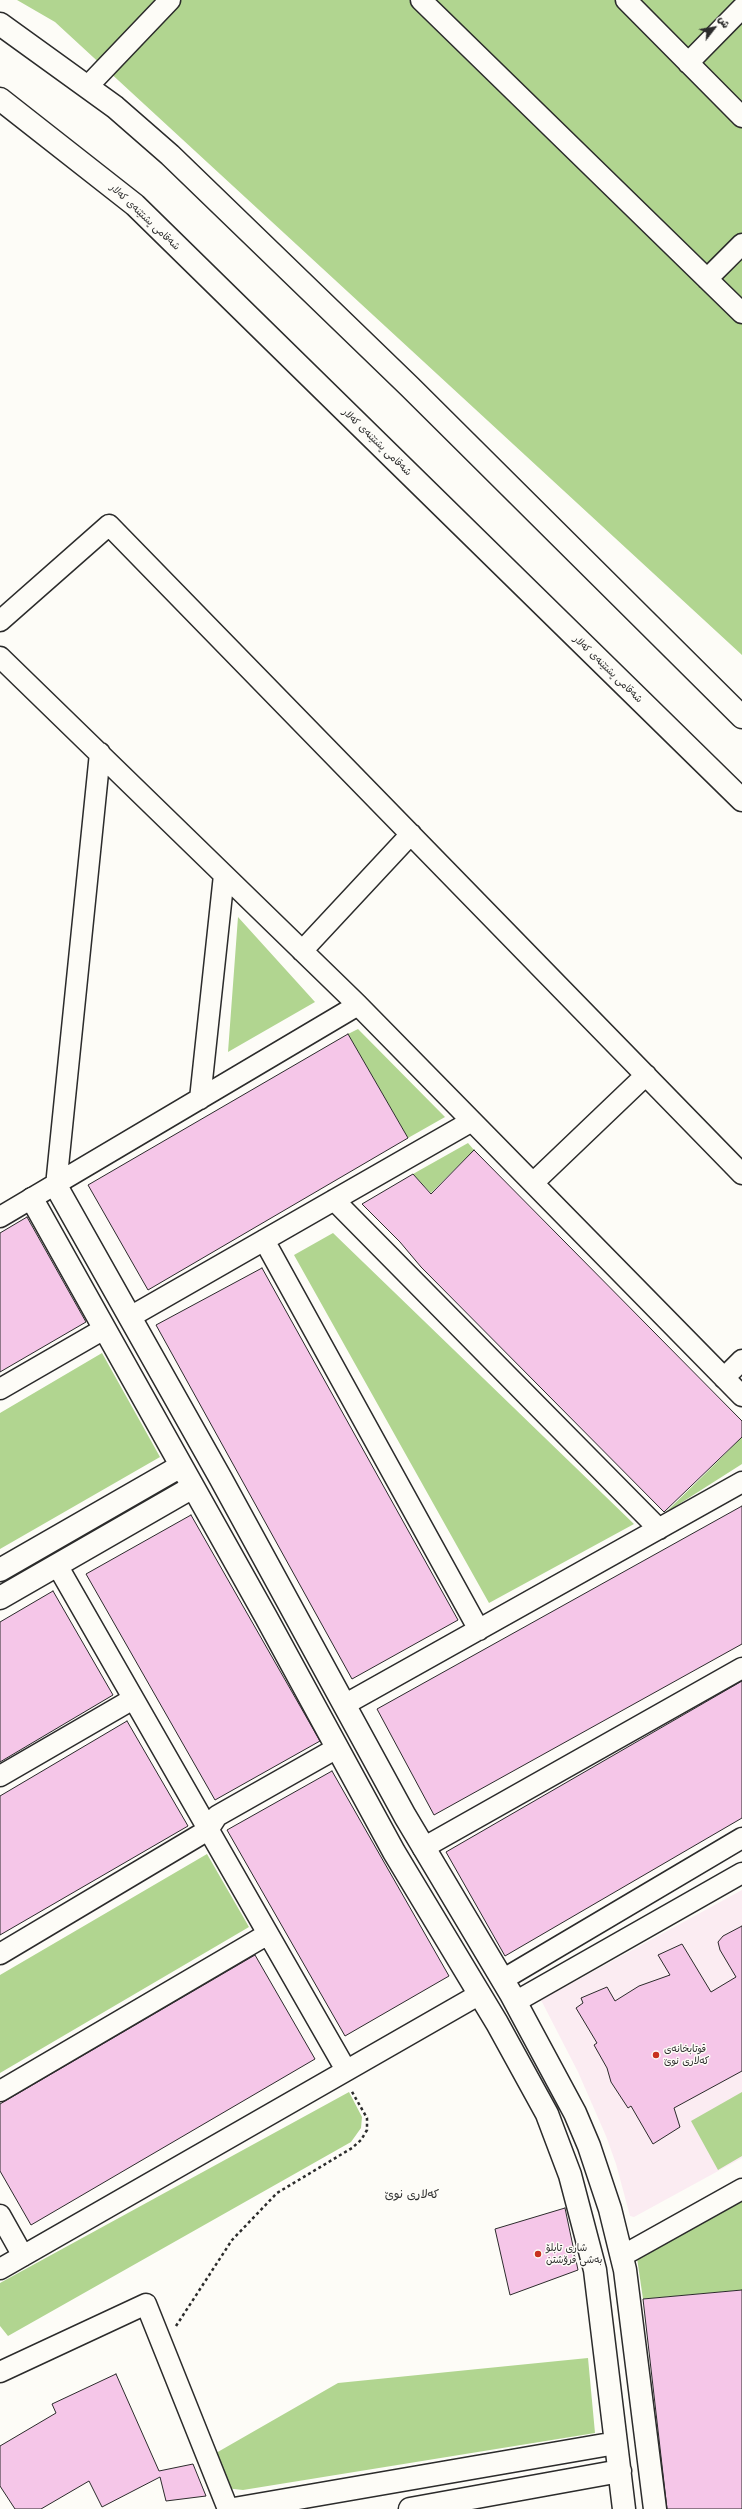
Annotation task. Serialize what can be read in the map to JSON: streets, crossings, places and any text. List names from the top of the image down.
{
  "streets": {
    "main road": ["شەقامی پشتێنەی کەلار"]
  },
  "districts": ["کەلاری نوێ"],
  "places": ["قوتابخانەی کەلاری نوێ", "شاری تابلۆ بەشی فرۆشتن"],
  "north": "top right"
}
